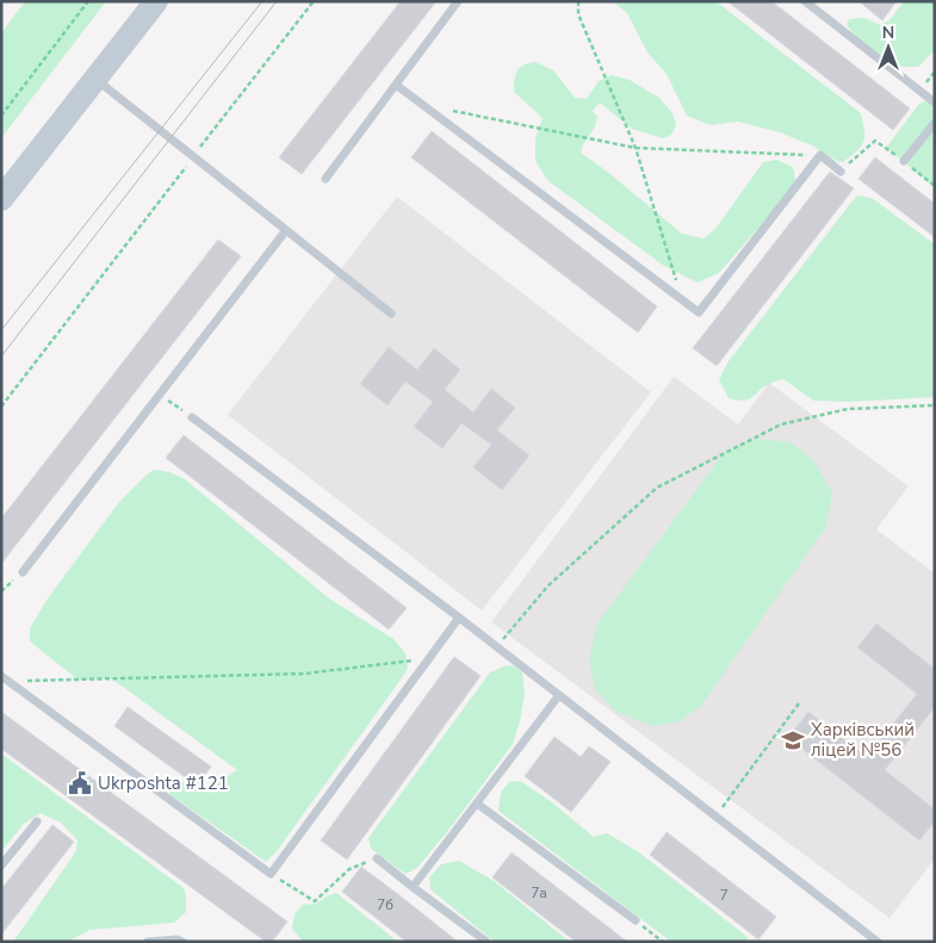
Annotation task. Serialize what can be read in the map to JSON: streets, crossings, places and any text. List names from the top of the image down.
{
  "places": {
    "school or university": ["Харківський ліцей №56"],
    "public building": ["Ukrposhta #121"]
  },
  "house_numbers": ["7а", "7", "7б"],
  "north": "top"
}
